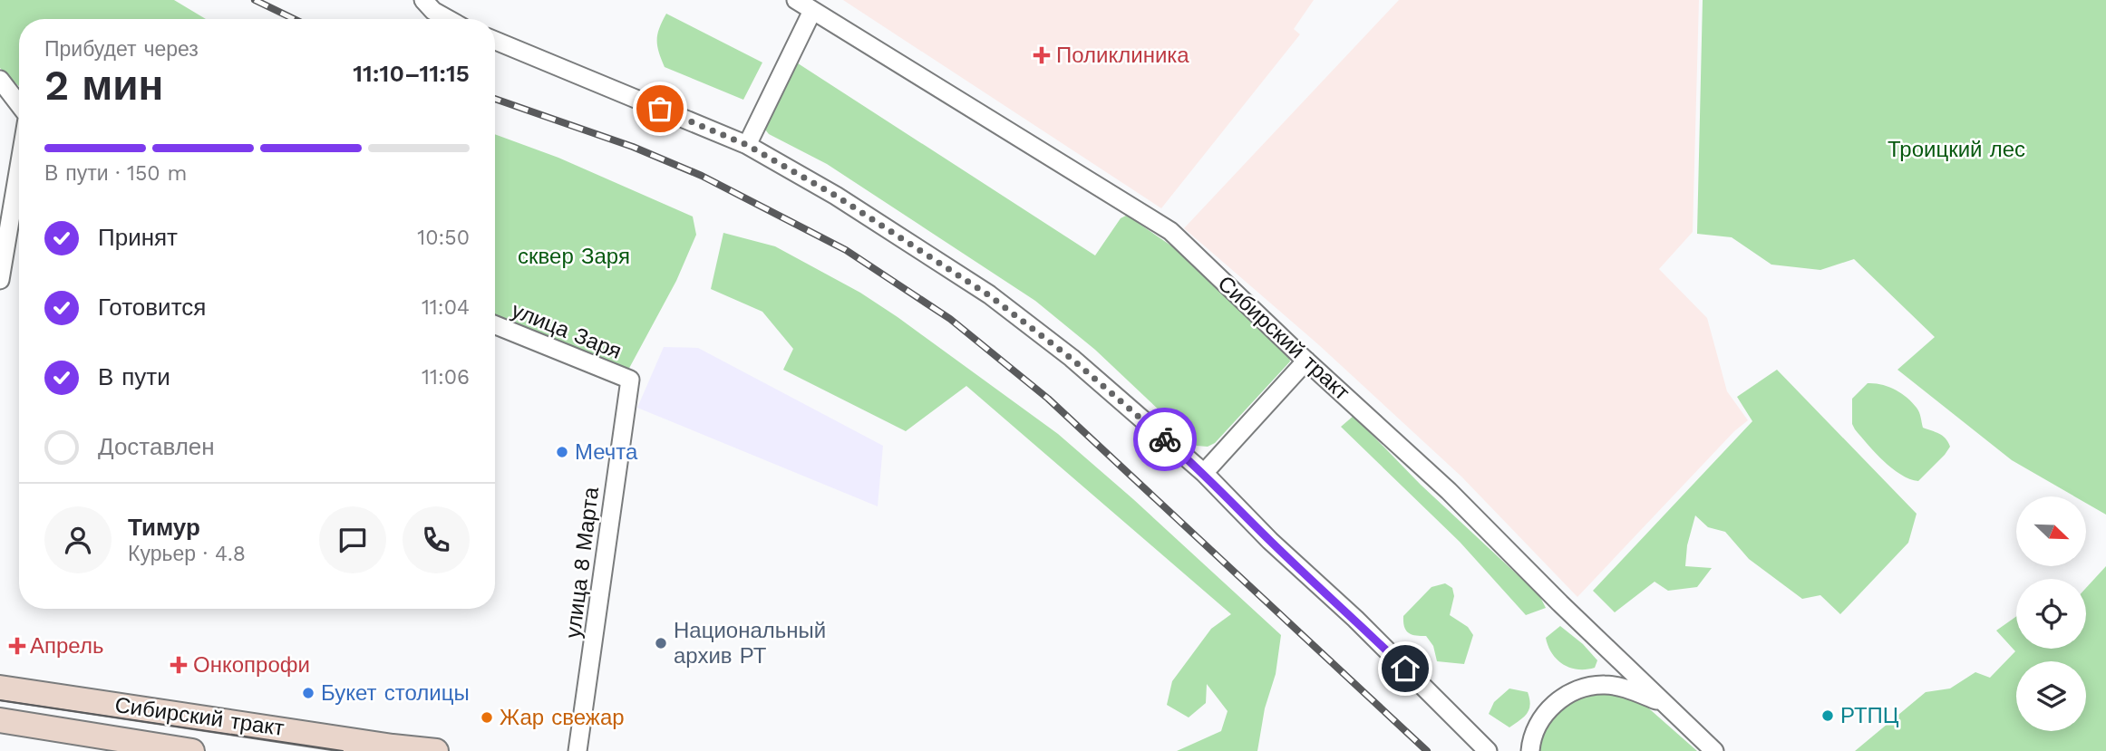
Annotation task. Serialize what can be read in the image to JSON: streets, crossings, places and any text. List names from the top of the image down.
{
  "streets": {
    "main road": ["Сибирский тракт"],
    "street": ["улица Заря", "улица 8 Марта"]
  },
  "crossings": [
    ["улица Заря", "улица 8 Марта"]
  ],
  "parks": ["Троицкий лес", "сквер Заря"],
  "places": {
    "health": ["Поликлиника", "Апрель", "Онкопрофи"],
    "other": [
      "Мечта",
      "Национальный архив РТ",
      "Букет столицы",
      "РТПЦ",
      "Жар свежар"
    ]
  },
  "north": "bottom right",
  "page": {
    "heading": ["2 мин", "Прибудет через", "11:10–11:15"],
    "panel": ["Тимур", "Курьер · 4.8"],
    "bar": "В пути · 150 m",
    "list": [
      ["Принят", "10:50"],
      ["Готовится", "11:04"],
      ["В пути", "11:06"],
      "Доставлен"
    ]
  }
}
